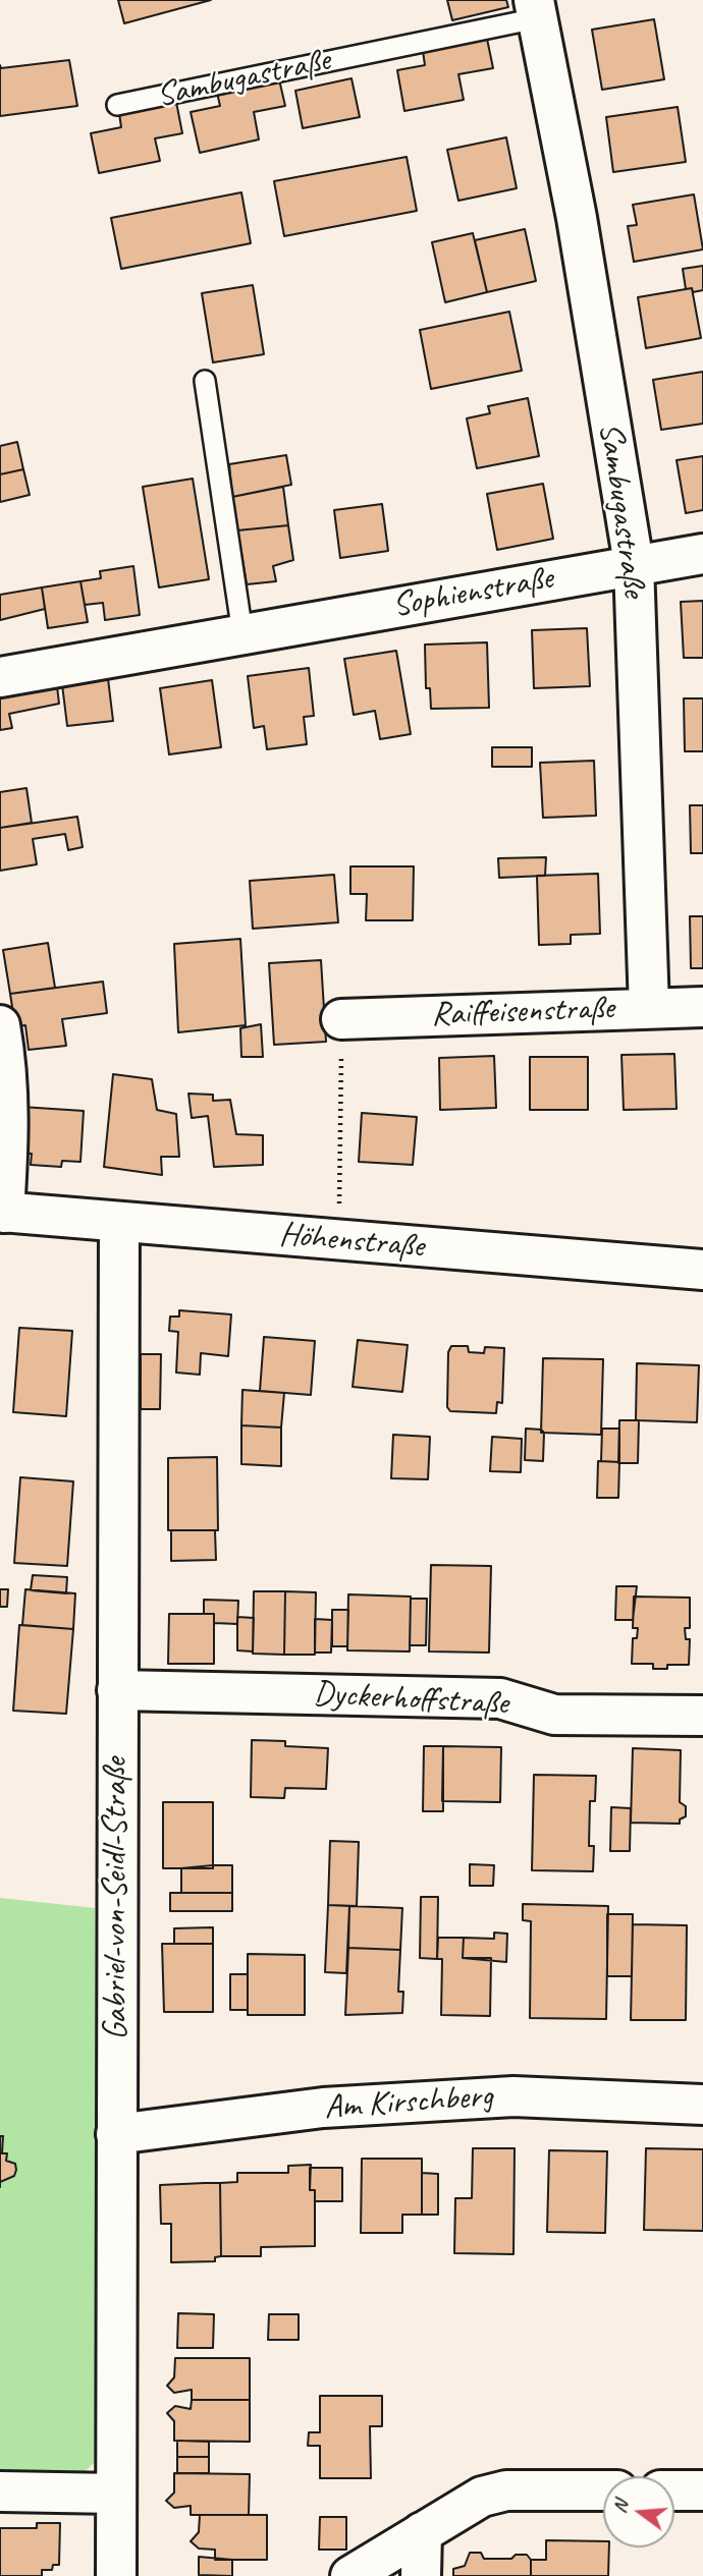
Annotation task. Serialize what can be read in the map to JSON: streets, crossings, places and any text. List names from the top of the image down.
{
  "streets": {
    "street": [
      "Sambugastraße",
      "Sophienstraße",
      "Raiffeisenstraße",
      "Höhenstraße",
      "Dyckerhoffstraße",
      "Gabriel-von-Seidl-Straße",
      "Am Kirschberg"
    ]
  },
  "crossings": [
    ["Sambugastraße", "Sophienstraße"],
    ["Sambugastraße", "Raiffeisenstraße"],
    ["Höhenstraße", "Gabriel-von-Seidl-Straße"],
    ["Dyckerhoffstraße", "Gabriel-von-Seidl-Straße"],
    ["Gabriel-von-Seidl-Straße", "Am Kirschberg"]
  ],
  "north": "left"
}
